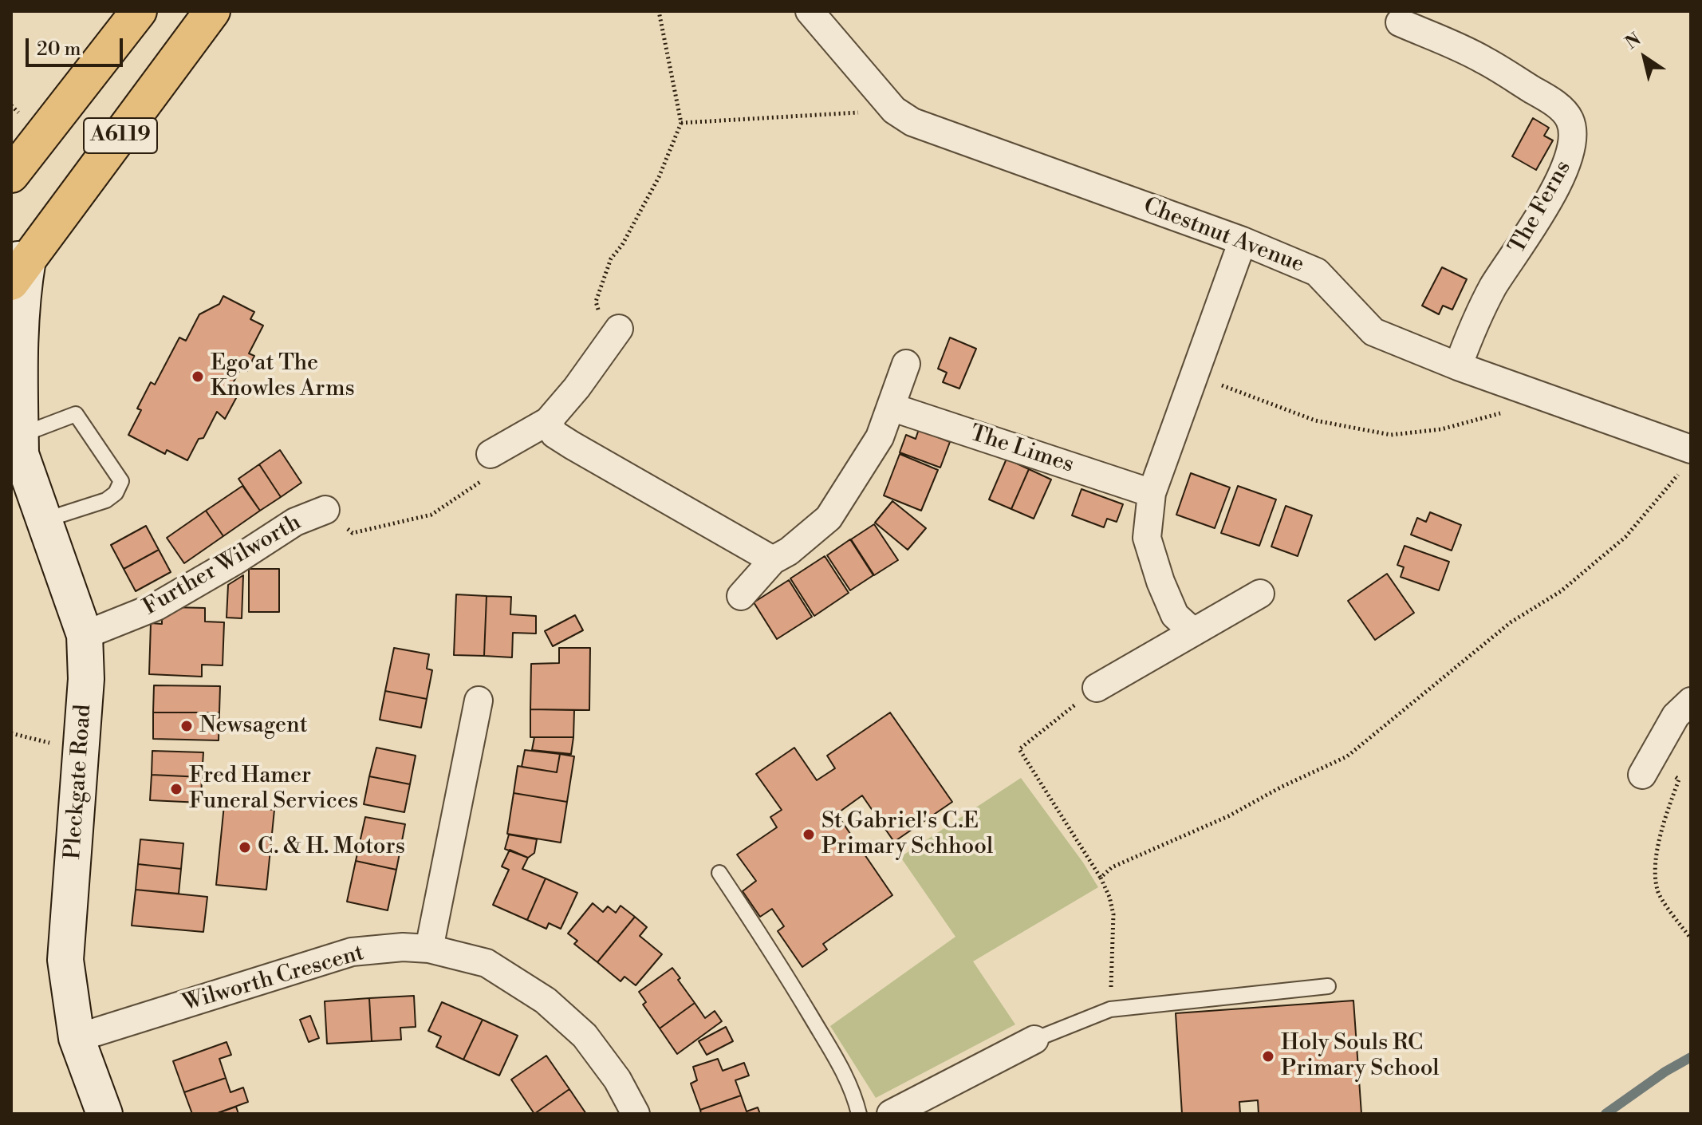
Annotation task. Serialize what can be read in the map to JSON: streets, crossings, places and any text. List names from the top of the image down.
{
  "streets": {
    "highway": ["A6119"],
    "main road": ["Pleckgate Road"],
    "street": [
      "The Ferns",
      "Chestnut Avenue",
      "The Limes",
      "Further Wilworth",
      "Wilworth Crescent"
    ]
  },
  "crossings": [
    ["A6119", "Pleckgate Road"],
    ["The Ferns", "Chestnut Avenue"],
    ["Further Wilworth", "Pleckgate Road"],
    ["Pleckgate Road", "Wilworth Crescent"]
  ],
  "places": [
    "Ego at The Knowles Arms",
    "Newsagent",
    "Fred Hamer Funeral Services",
    "St Gabriel's C.E Primary Schhool",
    "C. & H. Motors",
    "Holy Souls RC Primary School"
  ],
  "scale_bar": "20 m",
  "north": "top left"
}
